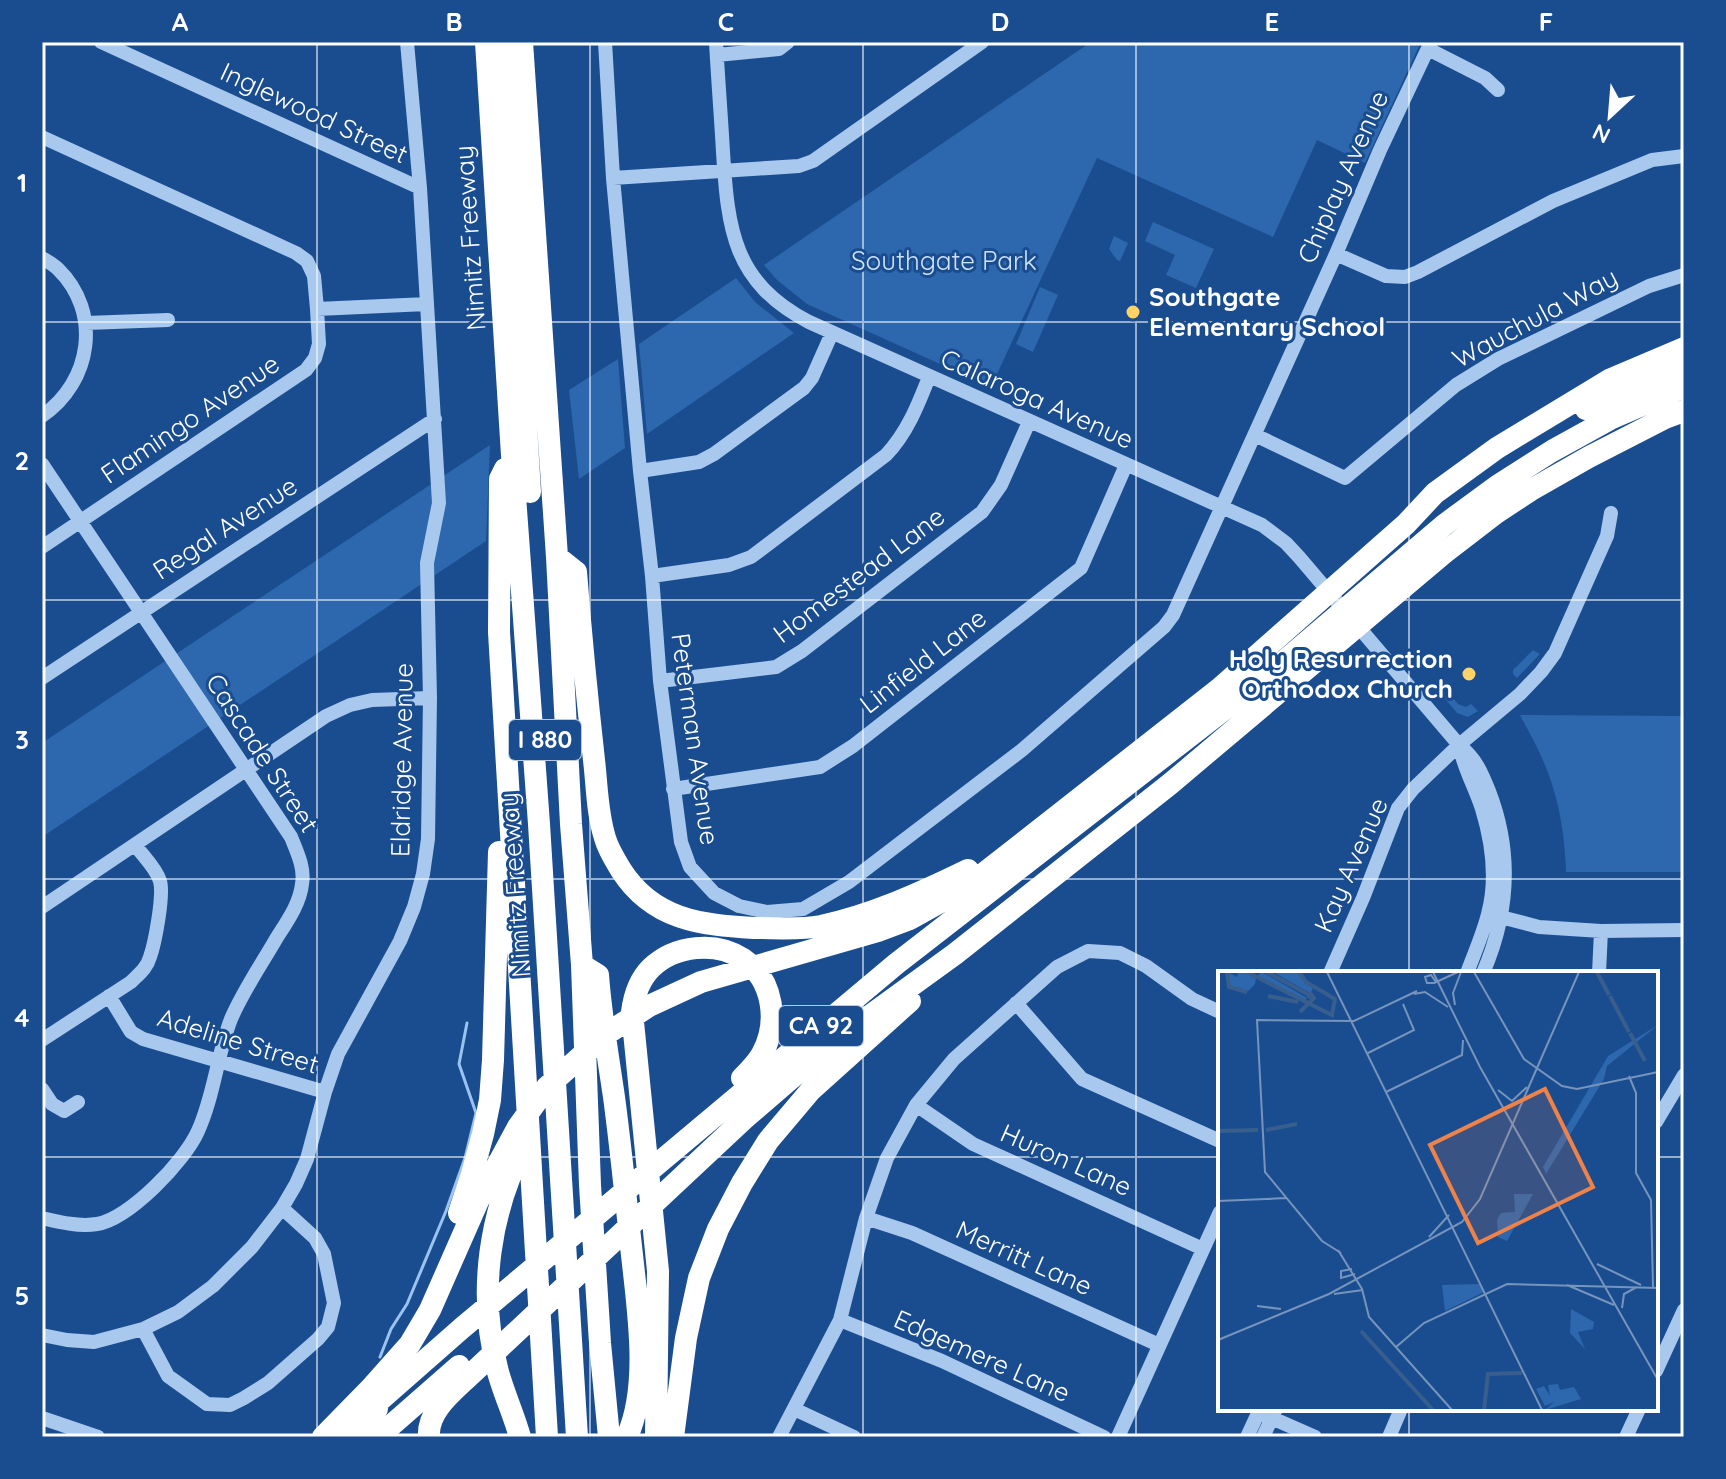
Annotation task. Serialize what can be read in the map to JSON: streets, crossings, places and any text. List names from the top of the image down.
{
  "streets": {
    "highway": ["Nimitz Freeway", "I 880", "CA 92"],
    "street": [
      "Inglewood Street",
      "Chiplay Avenue",
      "Wauchula Way",
      "Calaroga Avenue",
      "Flamingo Avenue",
      "Regal Avenue",
      "Homestead Lane",
      "Linfield Lane",
      "Peterman Avenue",
      "Cascade Street",
      "Eldridge Avenue",
      "Kay Avenue",
      "Adeline Street",
      "Huron Lane",
      "Merritt Lane",
      "Edgemere Lane"
    ]
  },
  "crossings": [
    ["Inglewood Street", "Eldridge Avenue"],
    ["Chiplay Avenue", "Wauchula Way"],
    ["Chiplay Avenue", "Calaroga Avenue"],
    ["Chiplay Avenue", "Peterman Avenue"],
    ["Calaroga Avenue", "Homestead Lane"],
    ["Calaroga Avenue", "Linfield Lane"],
    ["Calaroga Avenue", "Peterman Avenue"],
    ["Calaroga Avenue", "Kay Avenue"],
    ["Flamingo Avenue", "Cascade Street"],
    ["Regal Avenue", "Cascade Street"],
    ["Regal Avenue", "Eldridge Avenue"],
    ["Homestead Lane", "Peterman Avenue"],
    ["Linfield Lane", "Peterman Avenue"],
    ["Cascade Street", "Adeline Street"],
    ["Eldridge Avenue", "Adeline Street"]
  ],
  "parks": ["Southgate Park"],
  "places": ["Southgate Elementary School", "Holy Resurrection Orthodox Church"],
  "north": "bottom left",
  "grid": {
    "columns": [
      "A",
      "B",
      "C",
      "D",
      "E",
      "F"
    ],
    "rows": [
      "1",
      "2",
      "3",
      "4",
      "5"
    ]
  }
}
